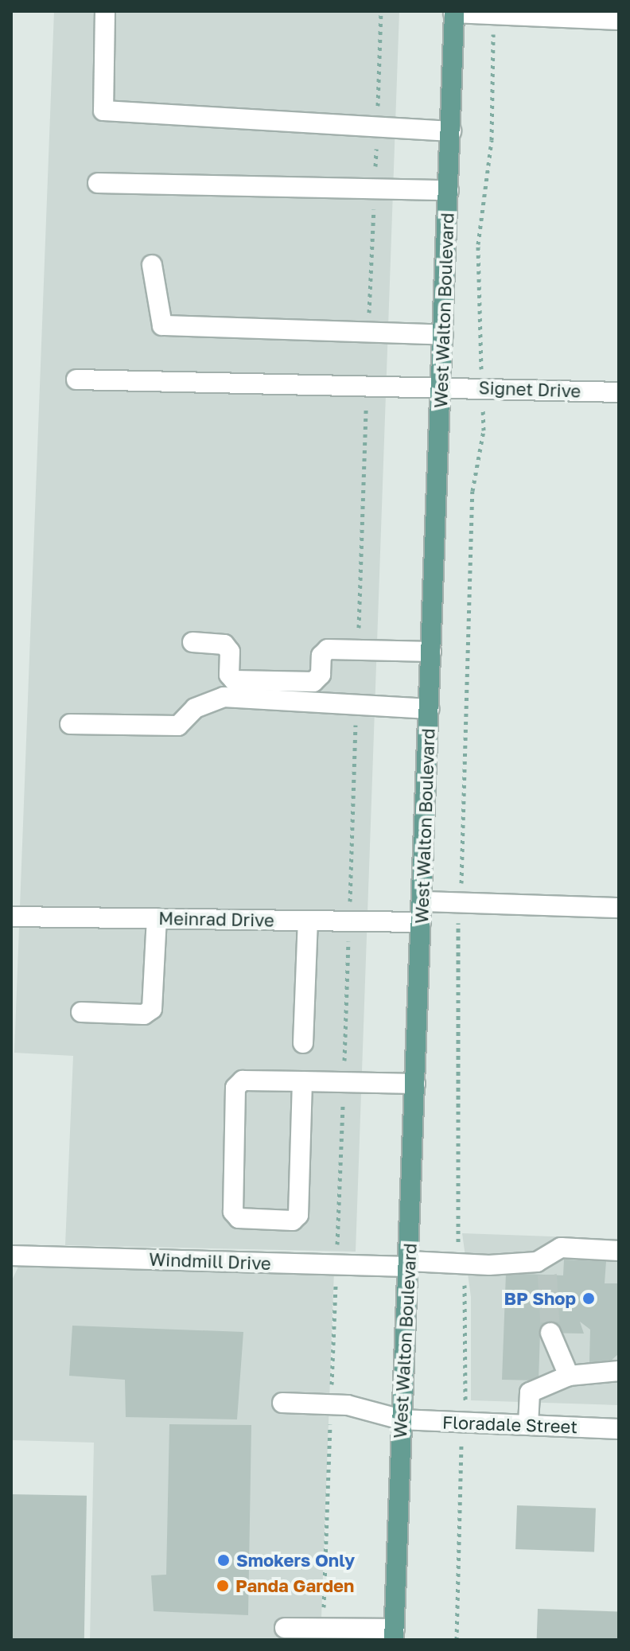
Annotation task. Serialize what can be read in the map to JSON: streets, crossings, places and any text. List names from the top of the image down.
{
  "streets": {
    "main road": ["West Walton Boulevard"],
    "street": [
      "Signet Drive",
      "Meinrad Drive",
      "Windmill Drive",
      "Floradale Street"
    ]
  },
  "crossings": [
    ["West Walton Boulevard", "Signet Drive"],
    ["West Walton Boulevard", "Meinrad Drive"],
    ["West Walton Boulevard", "Windmill Drive"],
    ["West Walton Boulevard", "Floradale Street"]
  ],
  "places": ["BP Shop", "Smokers Only", "Panda Garden"]
}
